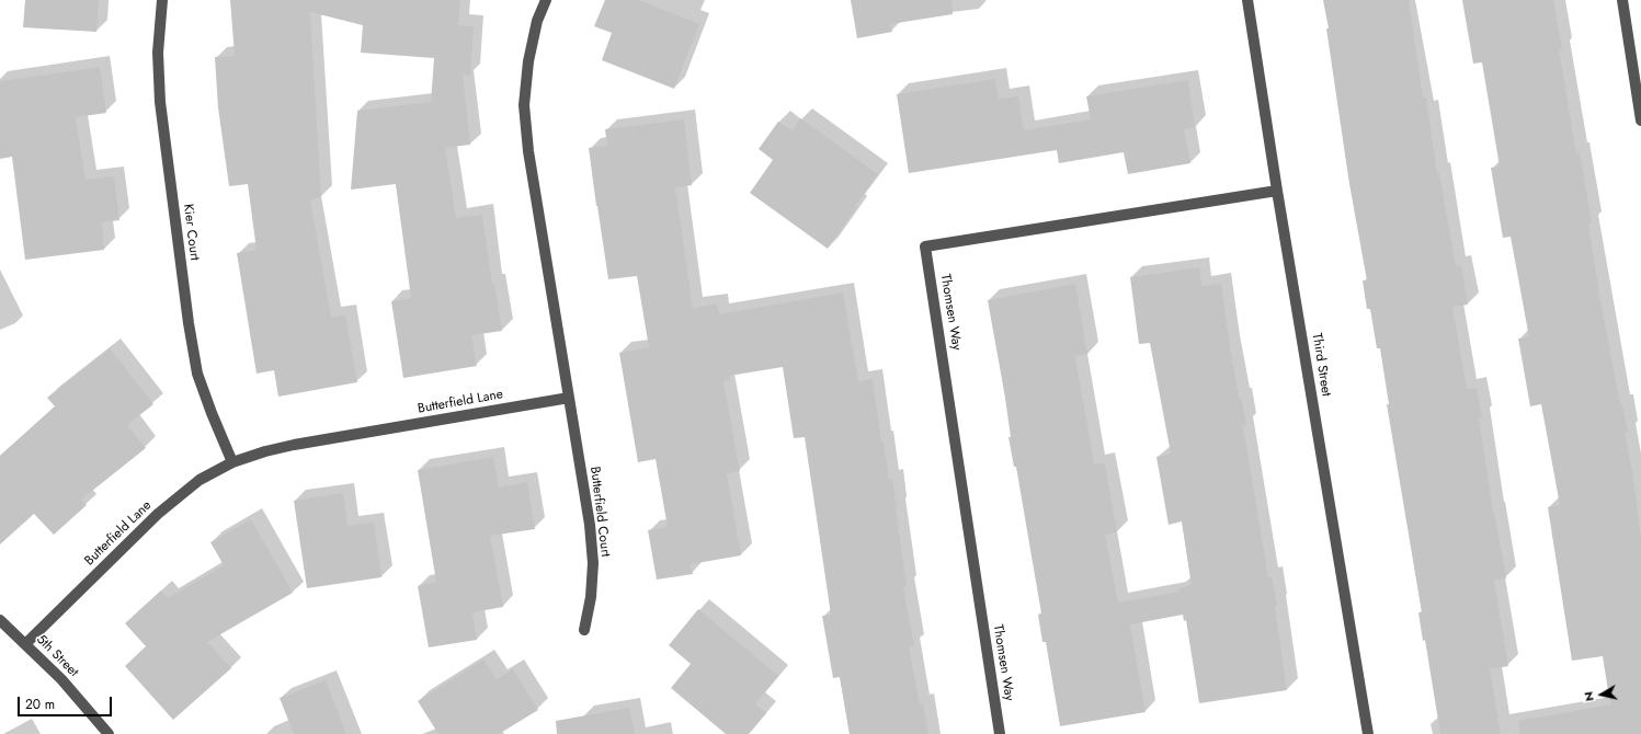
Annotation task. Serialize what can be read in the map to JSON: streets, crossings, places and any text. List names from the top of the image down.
{
  "streets": {
    "street": [
      "Kier Court",
      "Thomsen Way",
      "Third Street",
      "Butterfield Lane",
      "Butterfield Court",
      "5th Street"
    ]
  },
  "crossings": [
    ["Kier Court", "Butterfield Lane"],
    ["Thomsen Way", "Third Street"],
    ["Butterfield Lane", "Butterfield Court"],
    ["Butterfield Lane", "5th Street"]
  ],
  "scale_bar": "20 m",
  "north": "left"
}
